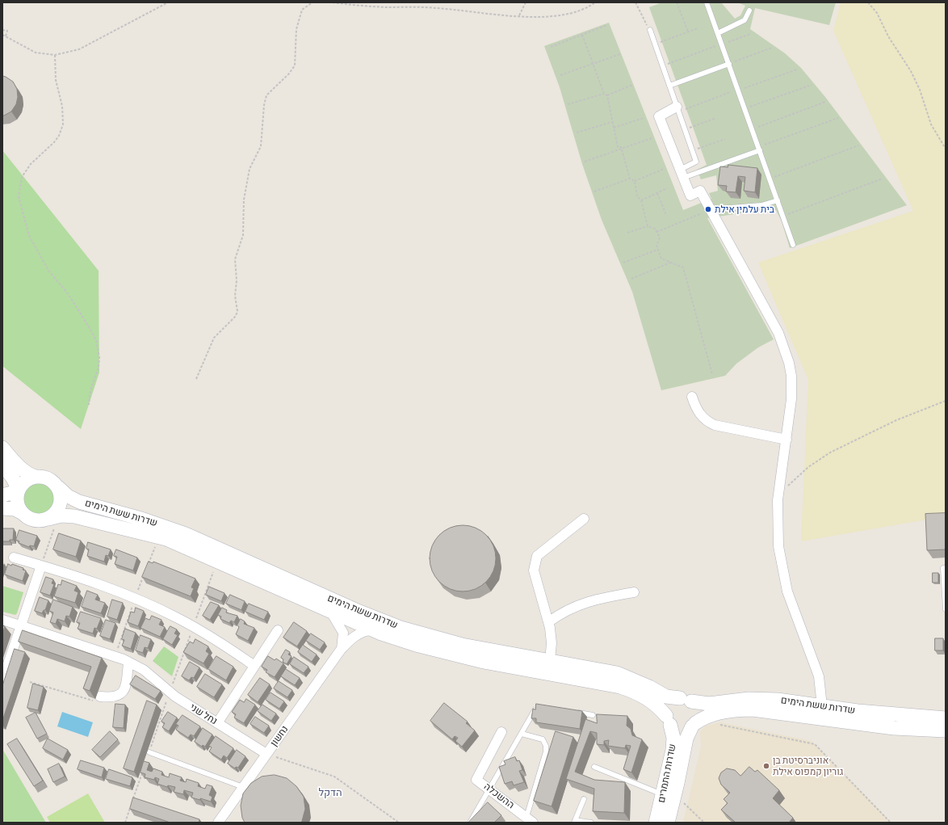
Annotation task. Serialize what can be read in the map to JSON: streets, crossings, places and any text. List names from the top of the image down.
{
  "streets": {
    "main road": ["שדרות ששת הימים", "שדרות התמרים"],
    "street": ["נחל שני", "נחשון", "ההשכלה"]
  },
  "crossings": [
    ["שדרות ששת הימים", "נחשון"],
    ["שדרות ששת הימים", "שדרות התמרים"],
    ["נחל שני", "נחשון"]
  ],
  "districts": ["הדקל"],
  "places": ["בית עלמין אילת", "אוניברסיטת בן גוריון קמפוס אילת"]
}
